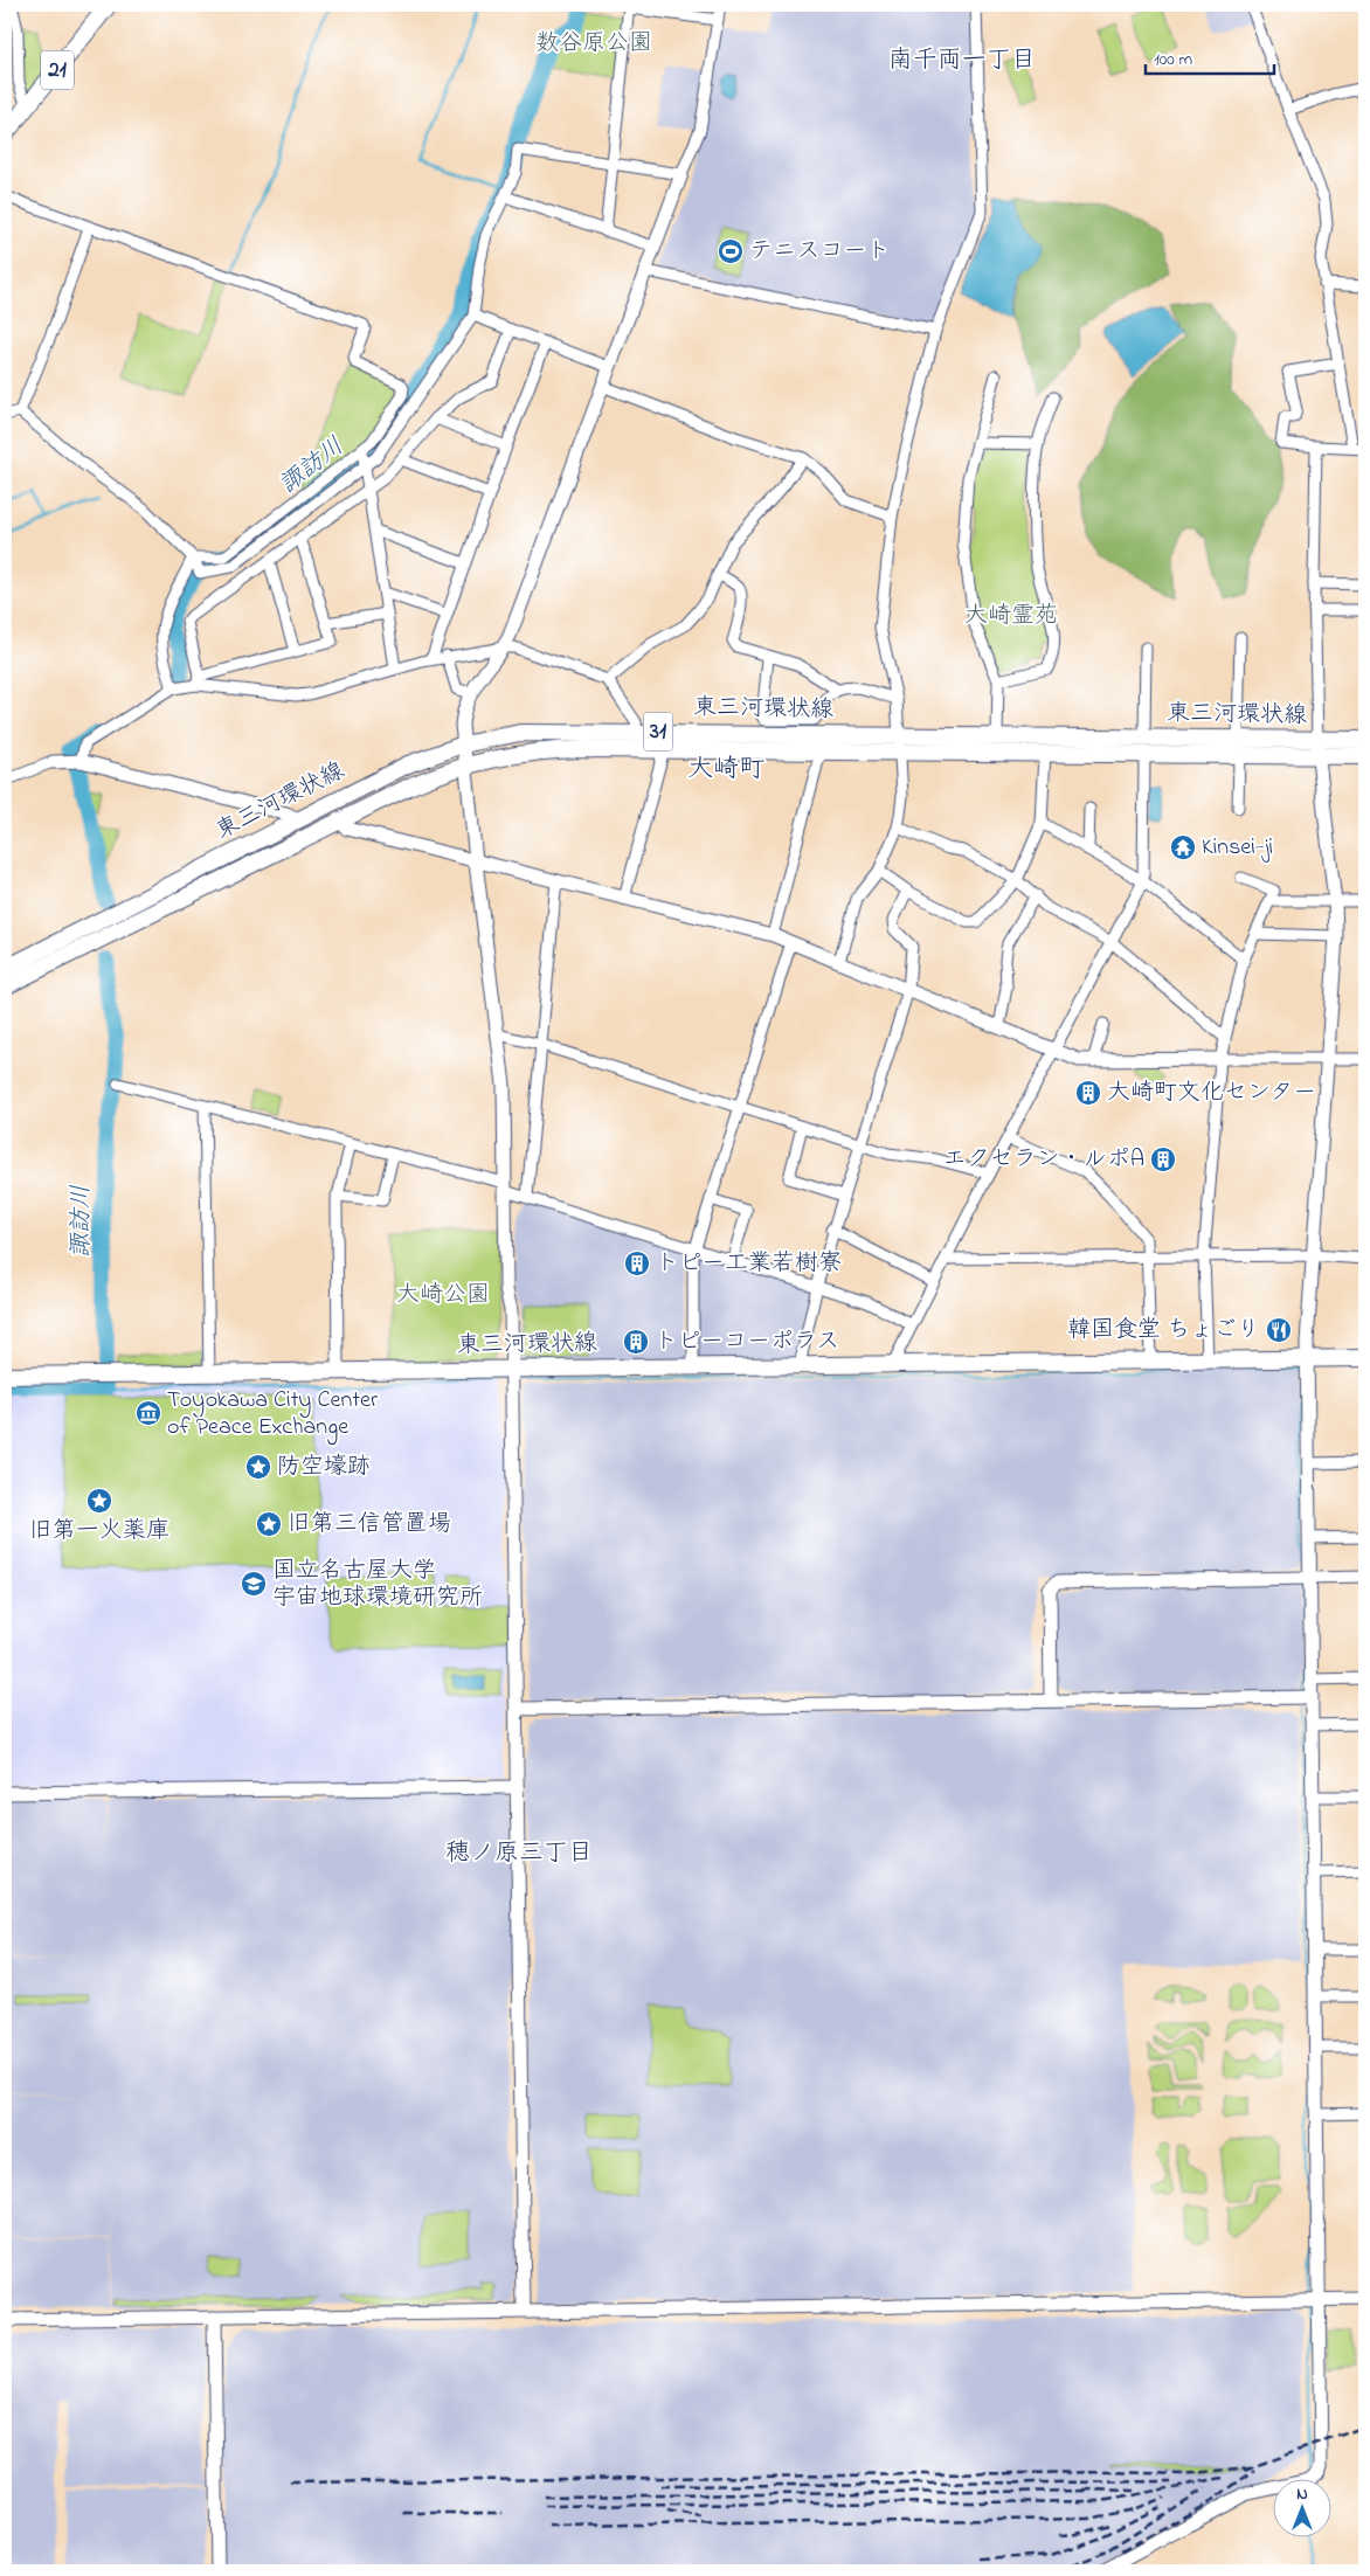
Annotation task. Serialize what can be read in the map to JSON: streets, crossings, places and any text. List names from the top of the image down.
{
  "streets": {
    "main road": ["21", "東三河環状線", "31"]
  },
  "districts": ["南千両一丁目", "大崎町", "穂ノ原三丁目"],
  "water": ["諏訪川"],
  "parks": ["数谷原公園", "大崎霊苑", "大崎公園"],
  "places": {
    "sports": ["テニスコート"],
    "temple": ["Kinsei-ji"],
    "building": [
      "大崎町文化センター",
      "エクセラン・ルポA",
      "トピー工業若樹寮",
      "トピーコーポラス"
    ],
    "restaurant": ["韓国食堂 ちょごり"],
    "museum": ["Toyokawa City Center of Peace Exchange"],
    "place": ["防空壕跡", "旧第一火薬庫", "旧第三信管置場"],
    "school or university": ["国立名古屋大学 宇宙地球環境研究所"]
  },
  "scale_bar": "100 m",
  "north": "top"
}
